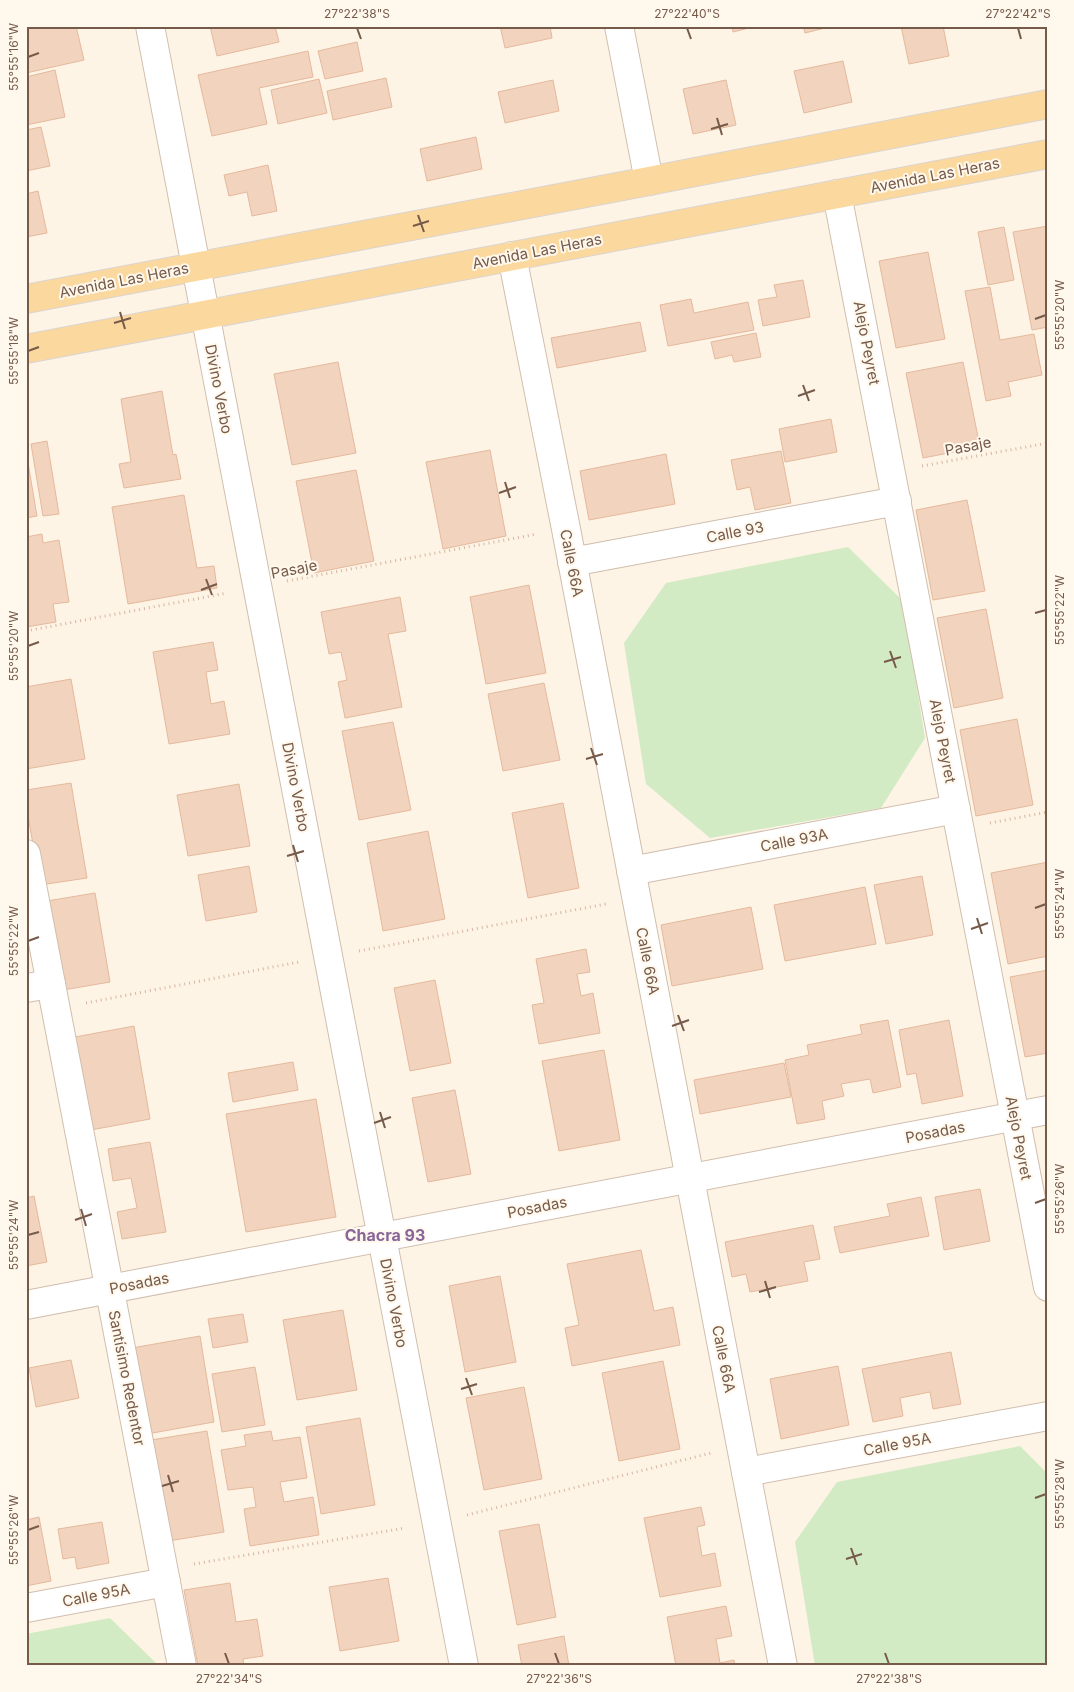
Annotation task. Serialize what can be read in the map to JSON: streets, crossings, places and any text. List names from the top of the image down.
{
  "streets": {
    "main road": ["Avenida Las Heras"],
    "street": [
      "Alejo Peyret",
      "Divino Verbo",
      "Calle 93",
      "Calle 66A",
      "Calle 93A",
      "Posadas",
      "Santísimo Redentor",
      "Calle 95A"
    ],
    "path": ["Pasaje"]
  },
  "crossings": [
    ["Avenida Las Heras", "Alejo Peyret"],
    ["Avenida Las Heras", "Divino Verbo"],
    ["Avenida Las Heras", "Calle 66A"],
    ["Alejo Peyret", "Pasaje"],
    ["Alejo Peyret", "Calle 93"],
    ["Alejo Peyret", "Calle 93A"],
    ["Alejo Peyret", "Posadas"],
    ["Divino Verbo", "Pasaje"],
    ["Divino Verbo", "Posadas"],
    ["Pasaje", "Calle 66A"],
    ["Calle 93", "Calle 66A"],
    ["Calle 66A", "Calle 93A"],
    ["Calle 66A", "Posadas"],
    ["Calle 66A", "Calle 95A"],
    ["Posadas", "Santísimo Redentor"],
    ["Santísimo Redentor", "Calle 95A"]
  ],
  "districts": ["Chacra 93"],
  "coordinates": [
    "27°22'38\"S",
    "27°22'40\"S",
    "27°22'42\"S",
    "55°55'16\"W",
    "55°55'20\"W",
    "55°55'18\"W",
    "55°55'22\"W",
    "55°55'24\"W",
    "55°55'26\"W",
    "55°55'28\"W",
    "27°22'34\"S",
    "27°22'36\"S"
  ]
}
